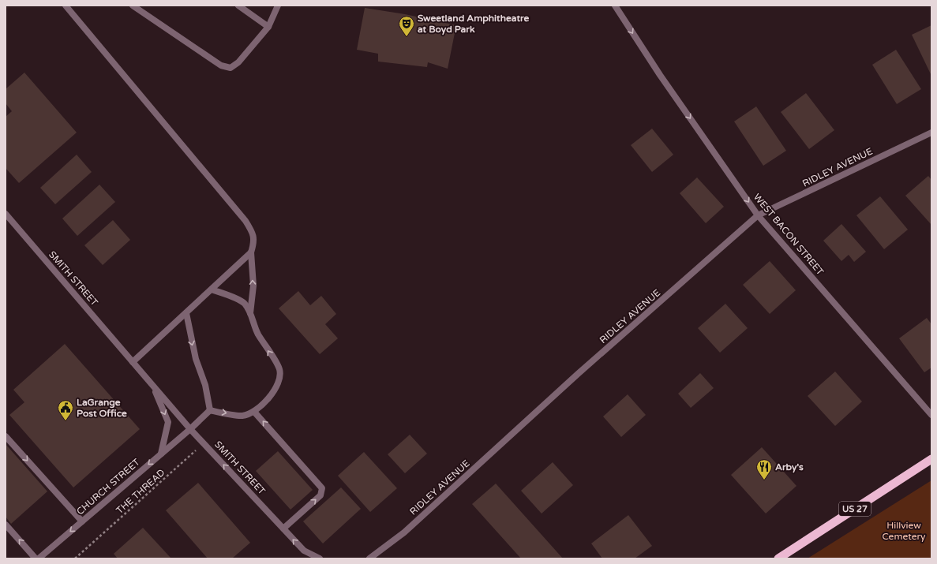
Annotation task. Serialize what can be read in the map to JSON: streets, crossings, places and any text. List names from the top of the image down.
{
  "streets": {
    "highway": ["US 27"],
    "street": [
      "RIDLEY AVENUE",
      "WEST BACON STREET",
      "SMITH STREET",
      "CHURCH STREET"
    ],
    "path": ["THE THREAD"]
  },
  "crossings": [
    ["RIDLEY AVENUE", "WEST BACON STREET"],
    ["SMITH STREET", "CHURCH STREET"],
    ["SMITH STREET", "THE THREAD"]
  ],
  "one_way": ["WEST BACON STREET", "CHURCH STREET"],
  "parks": ["Hillview Cemetery"],
  "places": {
    "theatre": ["Sweetland Amphitheatre at Boyd Park"],
    "public building": ["LaGrange Post Office"],
    "restaurant": ["Arby's"]
  }
}
